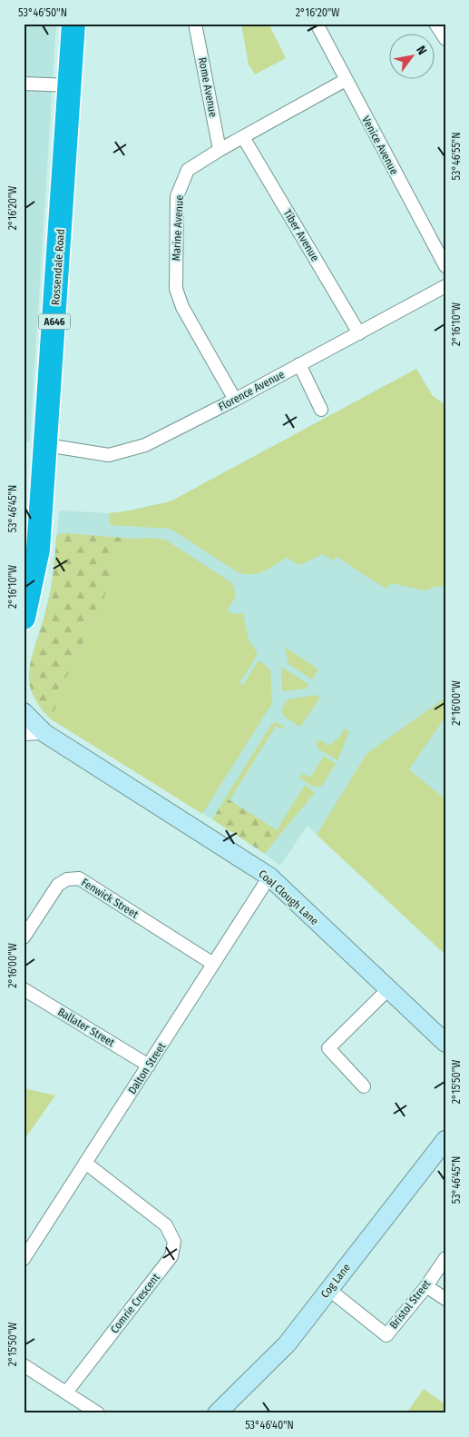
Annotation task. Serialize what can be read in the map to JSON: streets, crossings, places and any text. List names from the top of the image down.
{
  "streets": {
    "highway": ["Rossendale Road", "A646"],
    "street": [
      "Rome Avenue",
      "Venice Avenue",
      "Marine Avenue",
      "Tiber Avenue",
      "Florence Avenue",
      "Coal Clough Lane",
      "Fenwick Street",
      "Ballater Street",
      "Dalton Street",
      "Cog Lane",
      "Comrie Crescent",
      "Bristol Street"
    ]
  },
  "crossings": [
    ["Rome Avenue", "Marine Avenue"],
    ["Venice Avenue", "Marine Avenue"],
    ["Marine Avenue", "Tiber Avenue"],
    ["Marine Avenue", "Florence Avenue"],
    ["Tiber Avenue", "Florence Avenue"],
    ["Rossendale Road", "Florence Avenue"],
    ["Coal Clough Lane", "Dalton Street"],
    ["Fenwick Street", "Dalton Street"],
    ["Ballater Street", "Dalton Street"],
    ["Dalton Street", "Comrie Crescent"],
    ["Cog Lane", "Bristol Street"]
  ],
  "north": "top right",
  "coordinates": [
    "53°46'50\"N",
    "2°16'20\"W",
    "53°46'55\"N",
    "2°16'10\"W",
    "53°46'45\"N",
    "2°16'00\"W",
    "2°15'50\"W",
    "53°46'40\"N"
  ]
}
